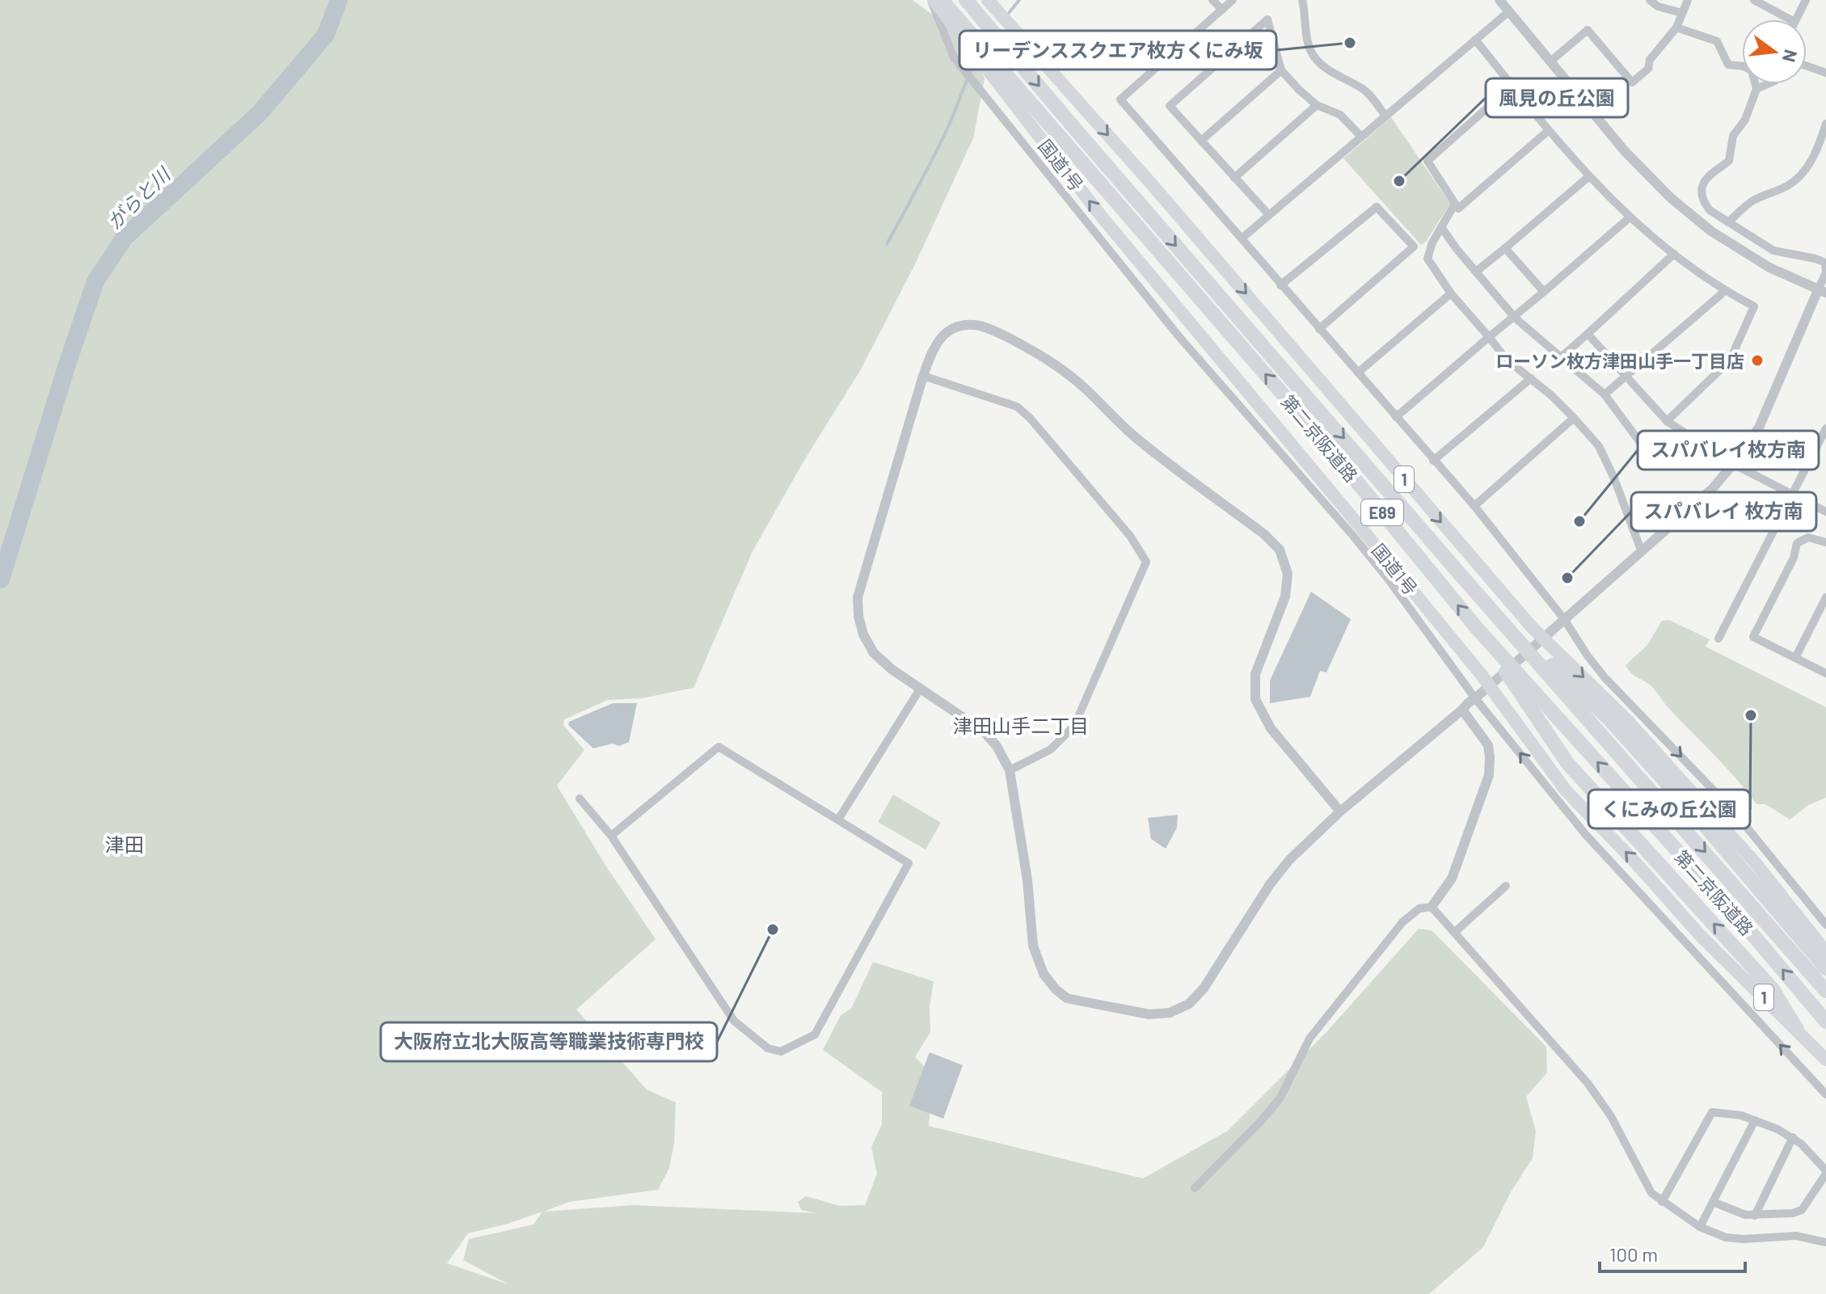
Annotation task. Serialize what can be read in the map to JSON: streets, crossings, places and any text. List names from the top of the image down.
{
  "streets": {
    "highway": [
      "国道1号",
      "第二京阪道路",
      "1",
      "E89"
    ]
  },
  "districts": ["津田山手二丁目", "津田"],
  "water": ["がらと川"],
  "places": [
    "リーデンススクエア枚方くにみ坂",
    "風見の丘公園",
    "ローソン枚方津田山手一丁目店",
    "スパバレイ枚方南",
    "スパバレイ 枚方南",
    "くにみの丘公園",
    "大阪府立北大阪高等職業技術専門校"
  ],
  "scale_bar": "100 m",
  "north": "right"
}
